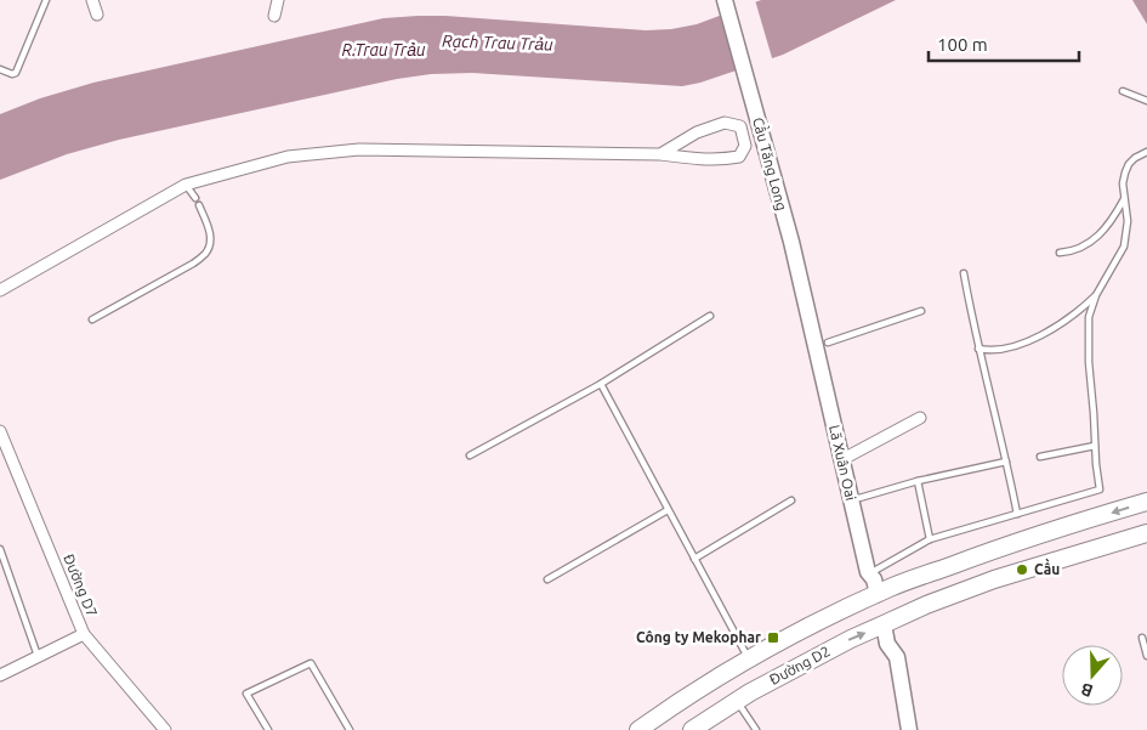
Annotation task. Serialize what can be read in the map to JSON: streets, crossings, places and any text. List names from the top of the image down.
{
  "streets": {
    "main road": ["Cầu Tăng Long", "Lã Xuân Oai", "Đường D2"],
    "street": ["Đường D7"]
  },
  "crossings": [
    ["Cầu Tăng Long", "Lã Xuân Oai"],
    ["Lã Xuân Oai", "Đường D2"]
  ],
  "water": ["Rạch Trau Trảu", "R.Trau Trảu"],
  "places": {
    "other": ["Cầu"],
    "transit": ["Công ty Mekophar"]
  },
  "scale_bar": "100 m",
  "north": "bottom"
}
